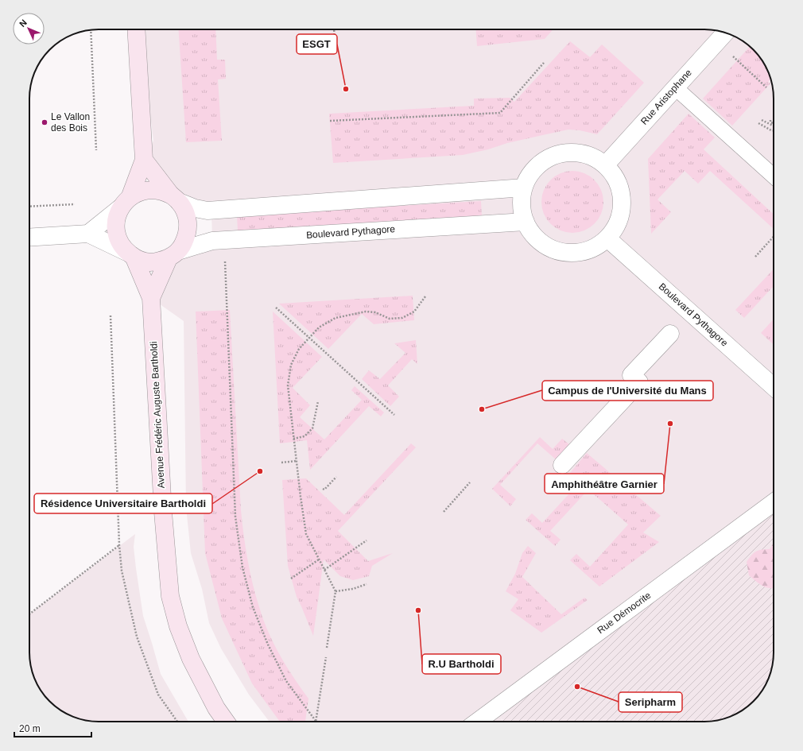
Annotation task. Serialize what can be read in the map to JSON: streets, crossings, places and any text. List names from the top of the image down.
{
  "streets": {
    "street": [
      "Rue Aristophane",
      "Boulevard Pythagore",
      "Avenue Frédéric Auguste Bartholdi",
      "Rue Démocrite"
    ]
  },
  "crossings": [
    ["Rue Aristophane", "Boulevard Pythagore"],
    ["Boulevard Pythagore", "Avenue Frédéric Auguste Bartholdi"]
  ],
  "places": [
    "ESGT",
    "Le Vallon des Bois",
    "Campus de l'Université du Mans",
    "Amphithéâtre Garnier",
    "Résidence Universitaire Bartholdi",
    "R.U Bartholdi",
    "Seripharm"
  ],
  "scale_bar": "20 m",
  "north": "top left"
}
